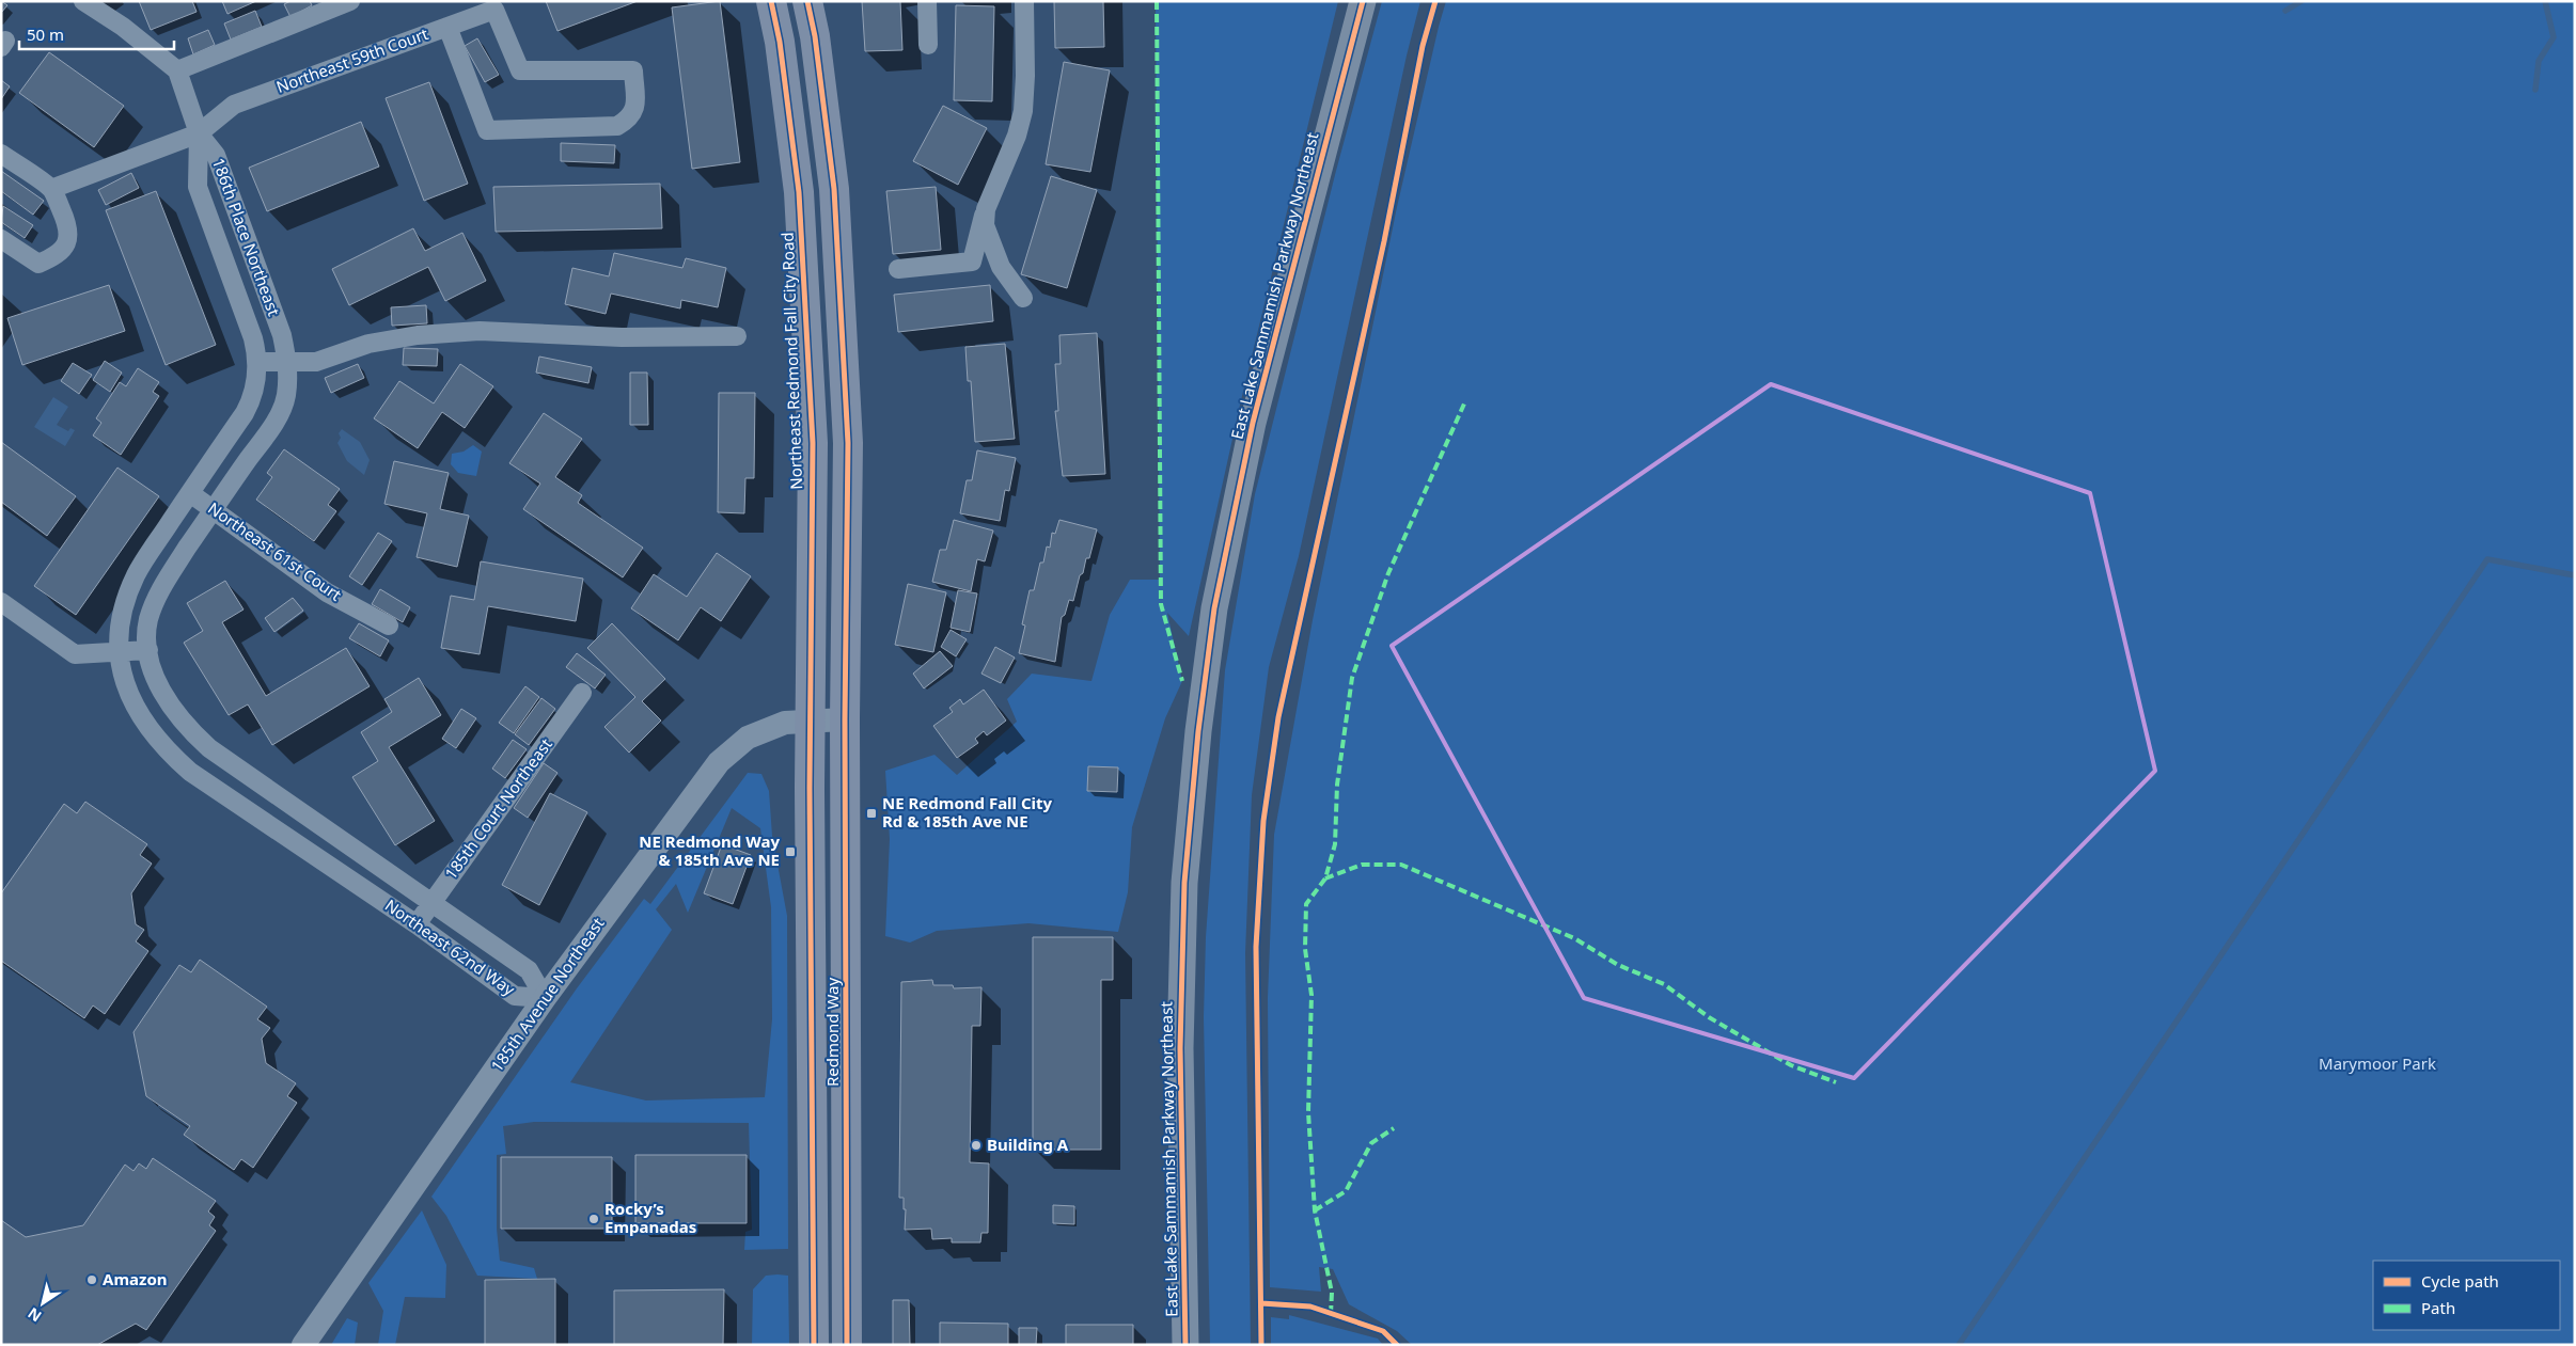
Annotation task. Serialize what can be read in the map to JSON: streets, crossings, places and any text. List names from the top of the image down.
{
  "streets": {
    "main road": ["East Lake Sammamish Parkway Northeast", "Northeast Redmond Fall City Road", "Redmond Way"],
    "street": [
      "Northeast 59th Court",
      "186th Place Northeast",
      "Northeast 61st Court",
      "185th Court Northeast",
      "Northeast 62nd Way",
      "185th Avenue Northeast"
    ]
  },
  "crossings": [
    ["Northeast 59th Court", "186th Place Northeast"],
    ["186th Place Northeast", "Northeast 61st Court"],
    ["186th Place Northeast", "Northeast 62nd Way"],
    ["Northeast Redmond Fall City Road", "185th Avenue Northeast"],
    ["Northeast Redmond Fall City Road", "Redmond Way"],
    ["185th Court Northeast", "Northeast 62nd Way"],
    ["Northeast 62nd Way", "185th Avenue Northeast"],
    ["185th Avenue Northeast", "Redmond Way"]
  ],
  "parks": ["Marymoor Park"],
  "places": {
    "transit": ["NE Redmond Fall City Rd & 185th Ave NE", "NE Redmond Way & 185th Ave NE"],
    "other": ["Building A", "Rocky’s Empanadas", "Amazon"]
  },
  "legend": ["Cycle path", "Path"],
  "scale_bar": "50 m",
  "north": "bottom left"
}
